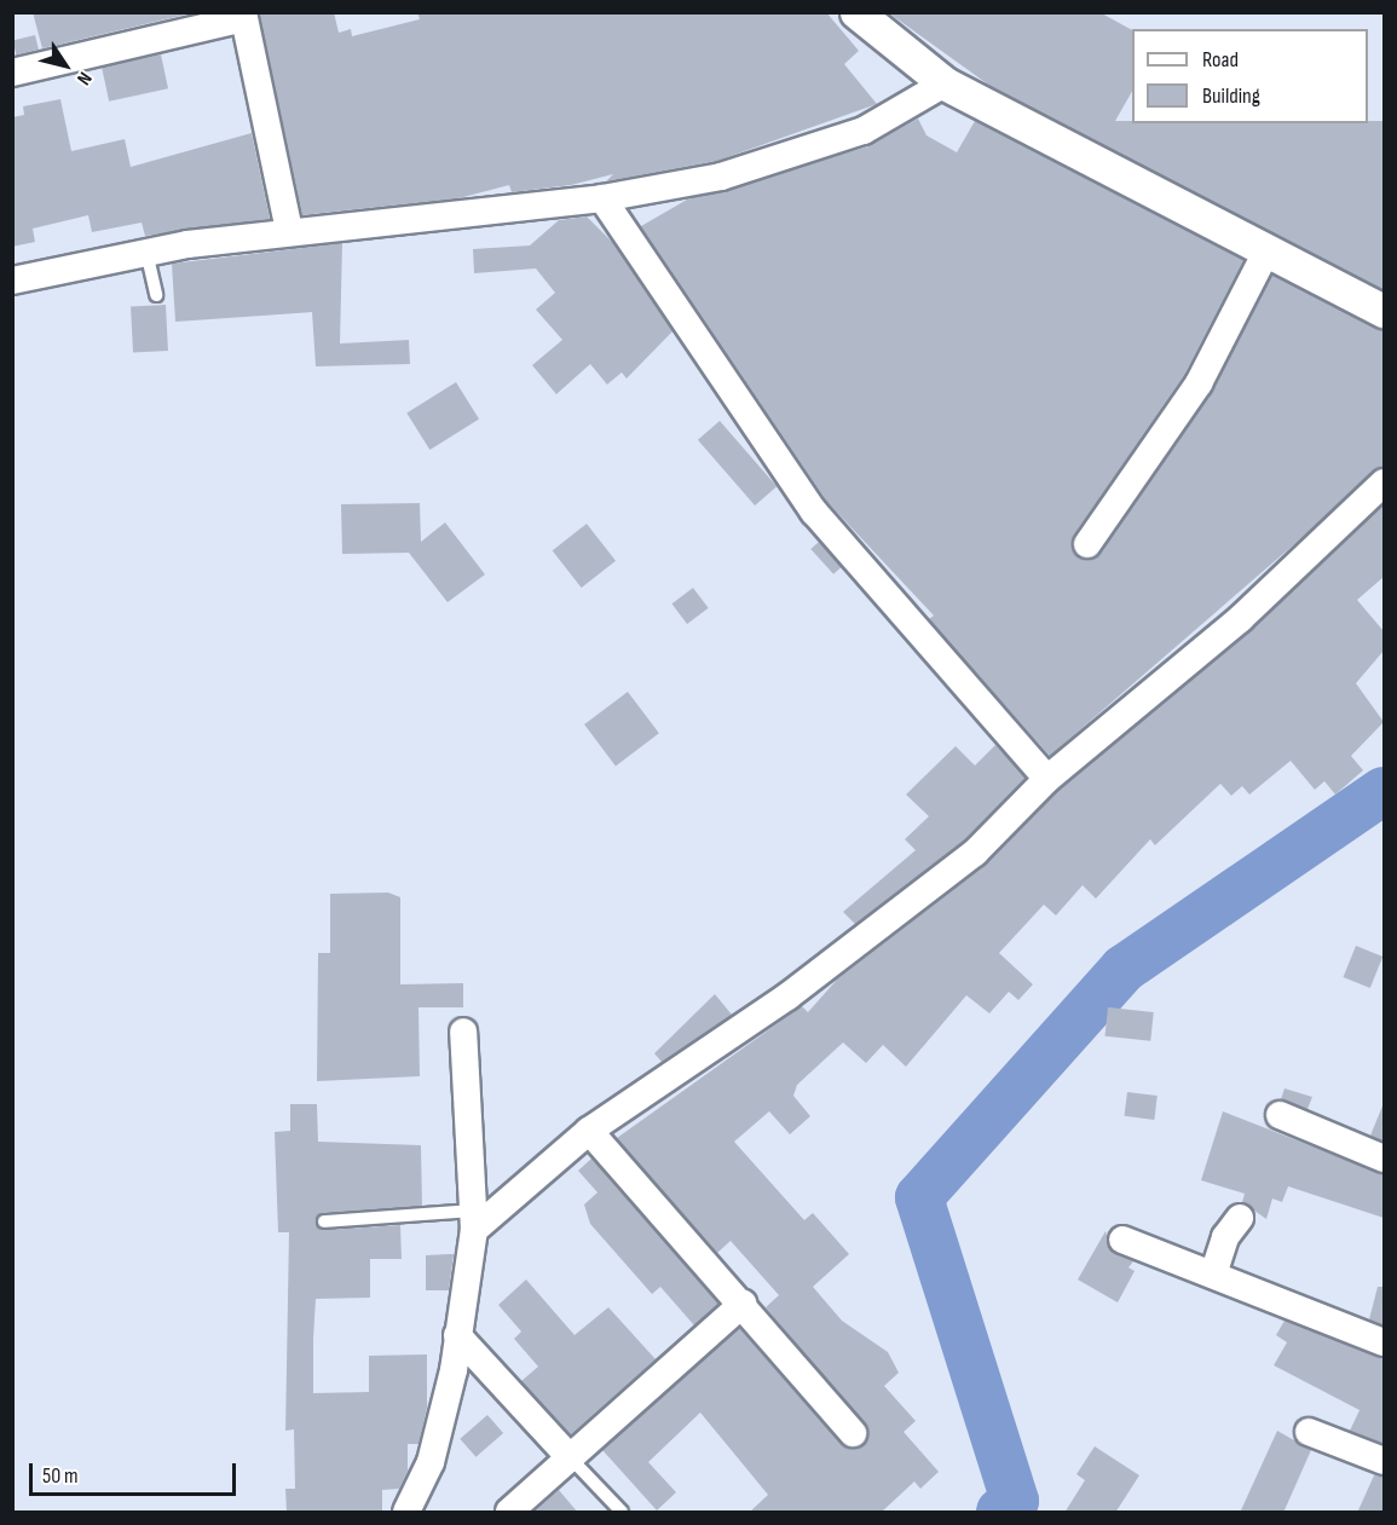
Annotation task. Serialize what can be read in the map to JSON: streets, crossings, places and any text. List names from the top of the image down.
{
  "legend": ["Road", "Building"],
  "scale_bar": "50 m",
  "north": "bottom right"
}
